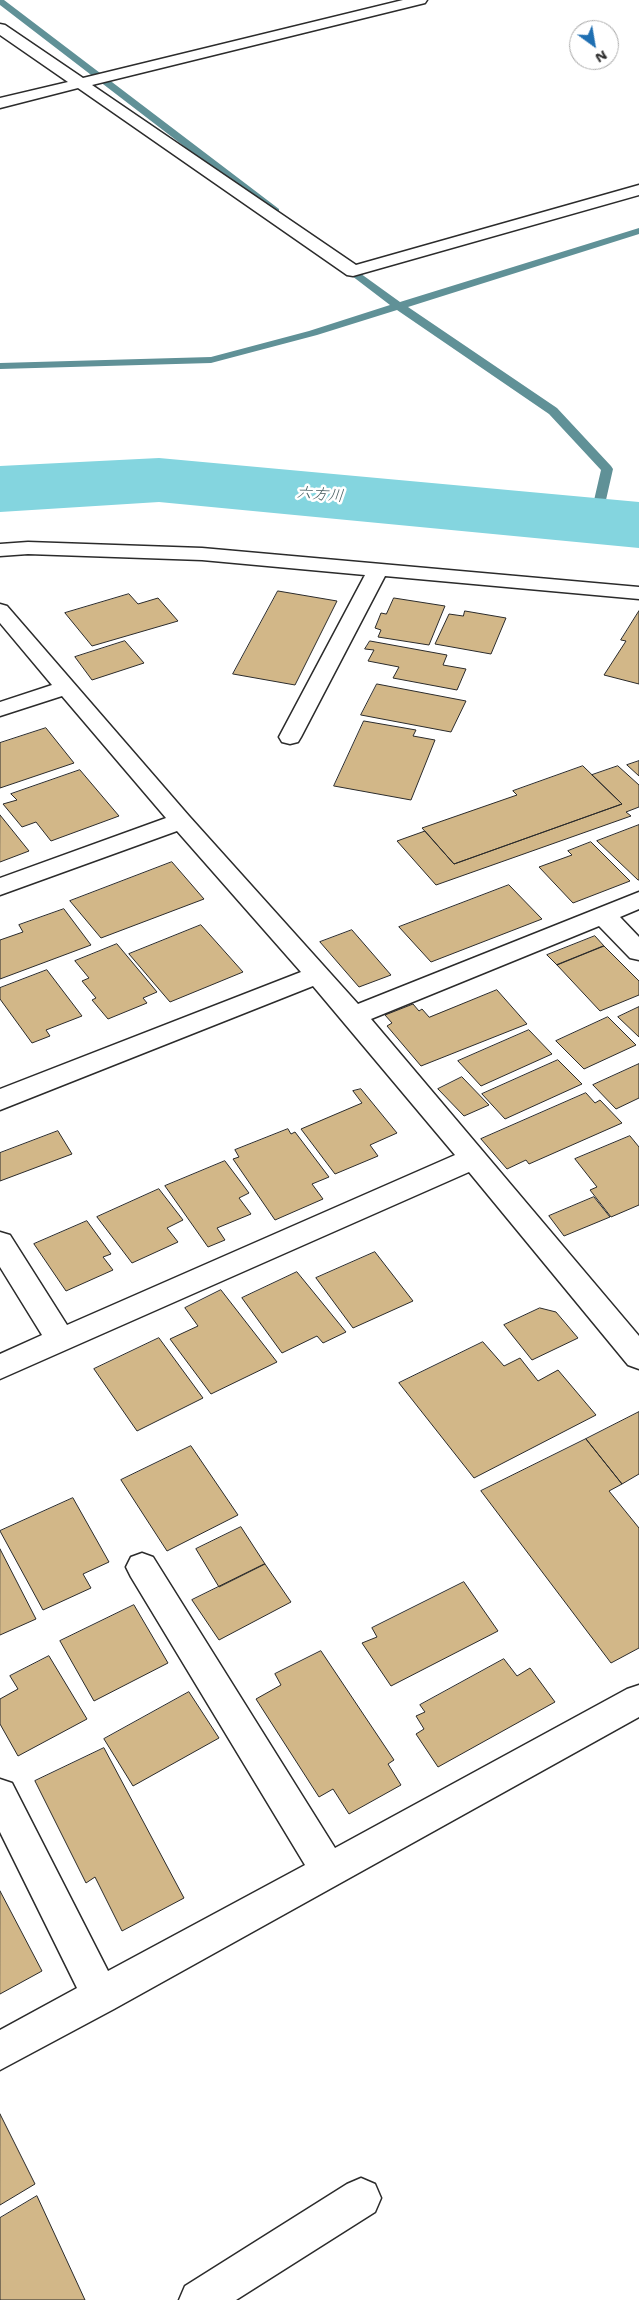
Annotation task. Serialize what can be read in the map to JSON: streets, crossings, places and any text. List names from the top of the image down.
{
  "water": ["六方川"],
  "north": "bottom right"
}
